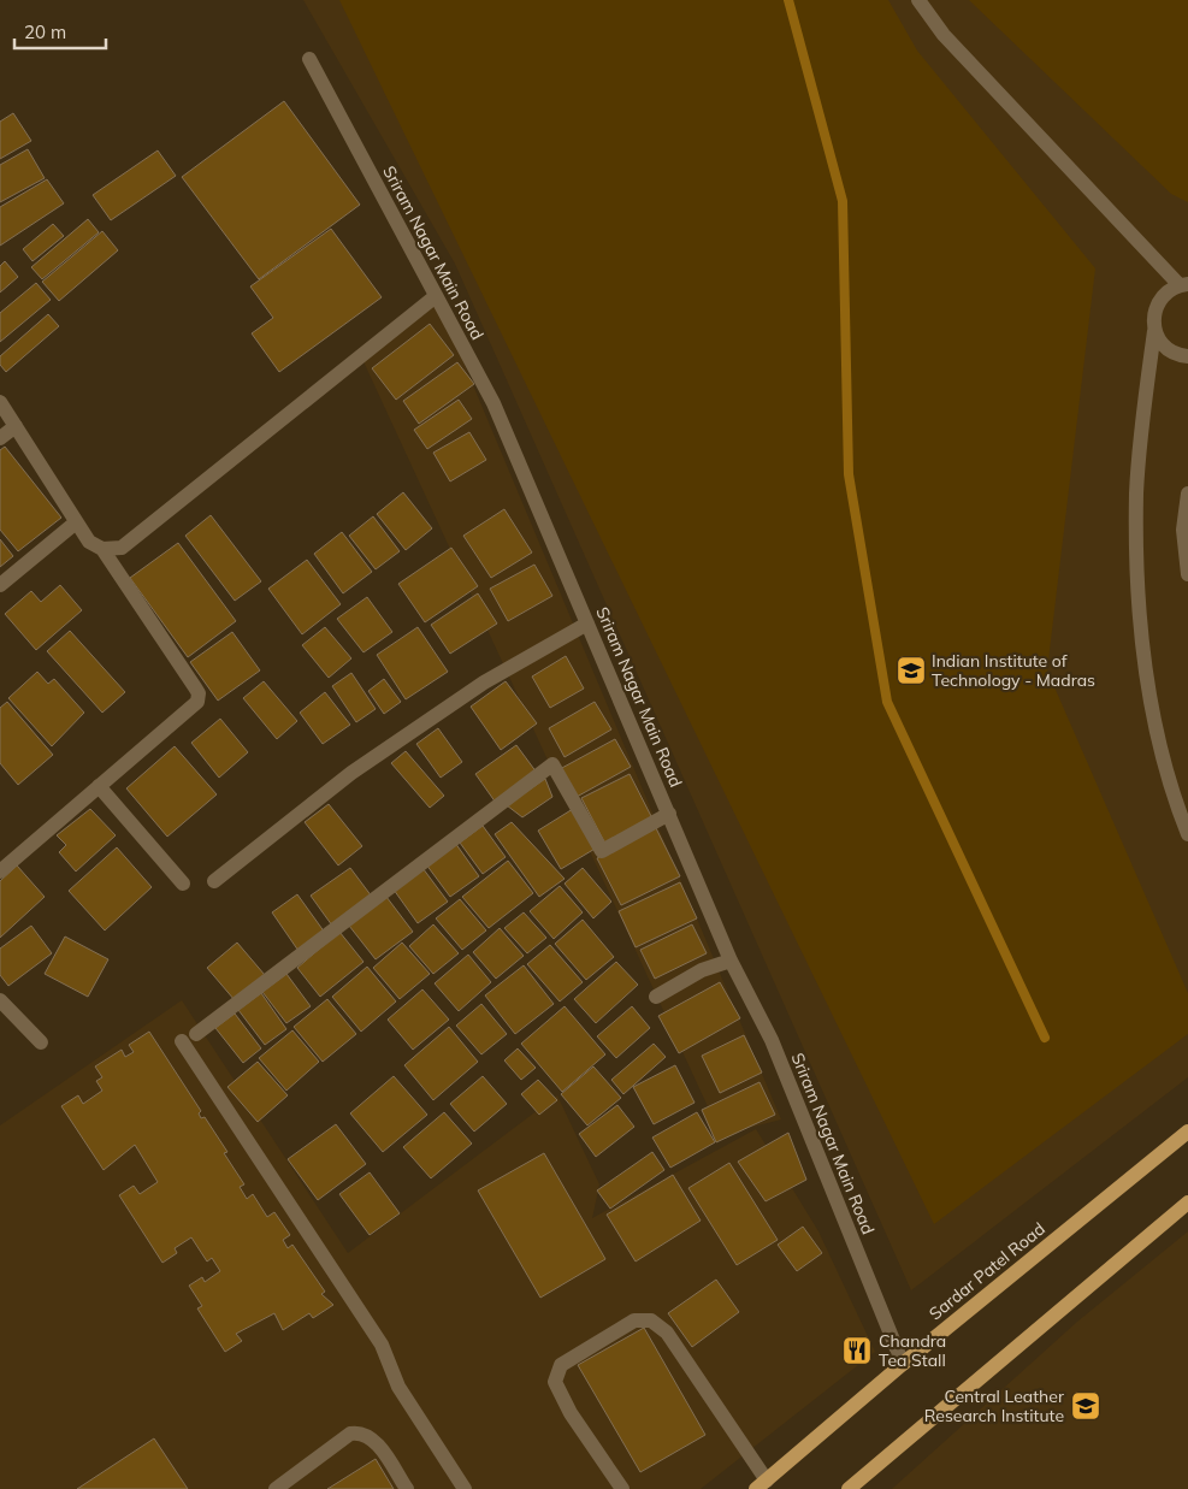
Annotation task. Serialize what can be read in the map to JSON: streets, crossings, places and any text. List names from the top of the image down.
{
  "streets": {
    "main road": ["Sardar Patel Road"],
    "street": ["Sriram Nagar Main Road"]
  },
  "crossings": [
    ["Sriram Nagar Main Road", "Sardar Patel Road"]
  ],
  "places": {
    "school or university": ["Indian Institute of Technology - Madras", "Central Leather Research Institute"],
    "restaurant": ["Chandra Tea Stall"]
  },
  "scale_bar": "20 m"
}
